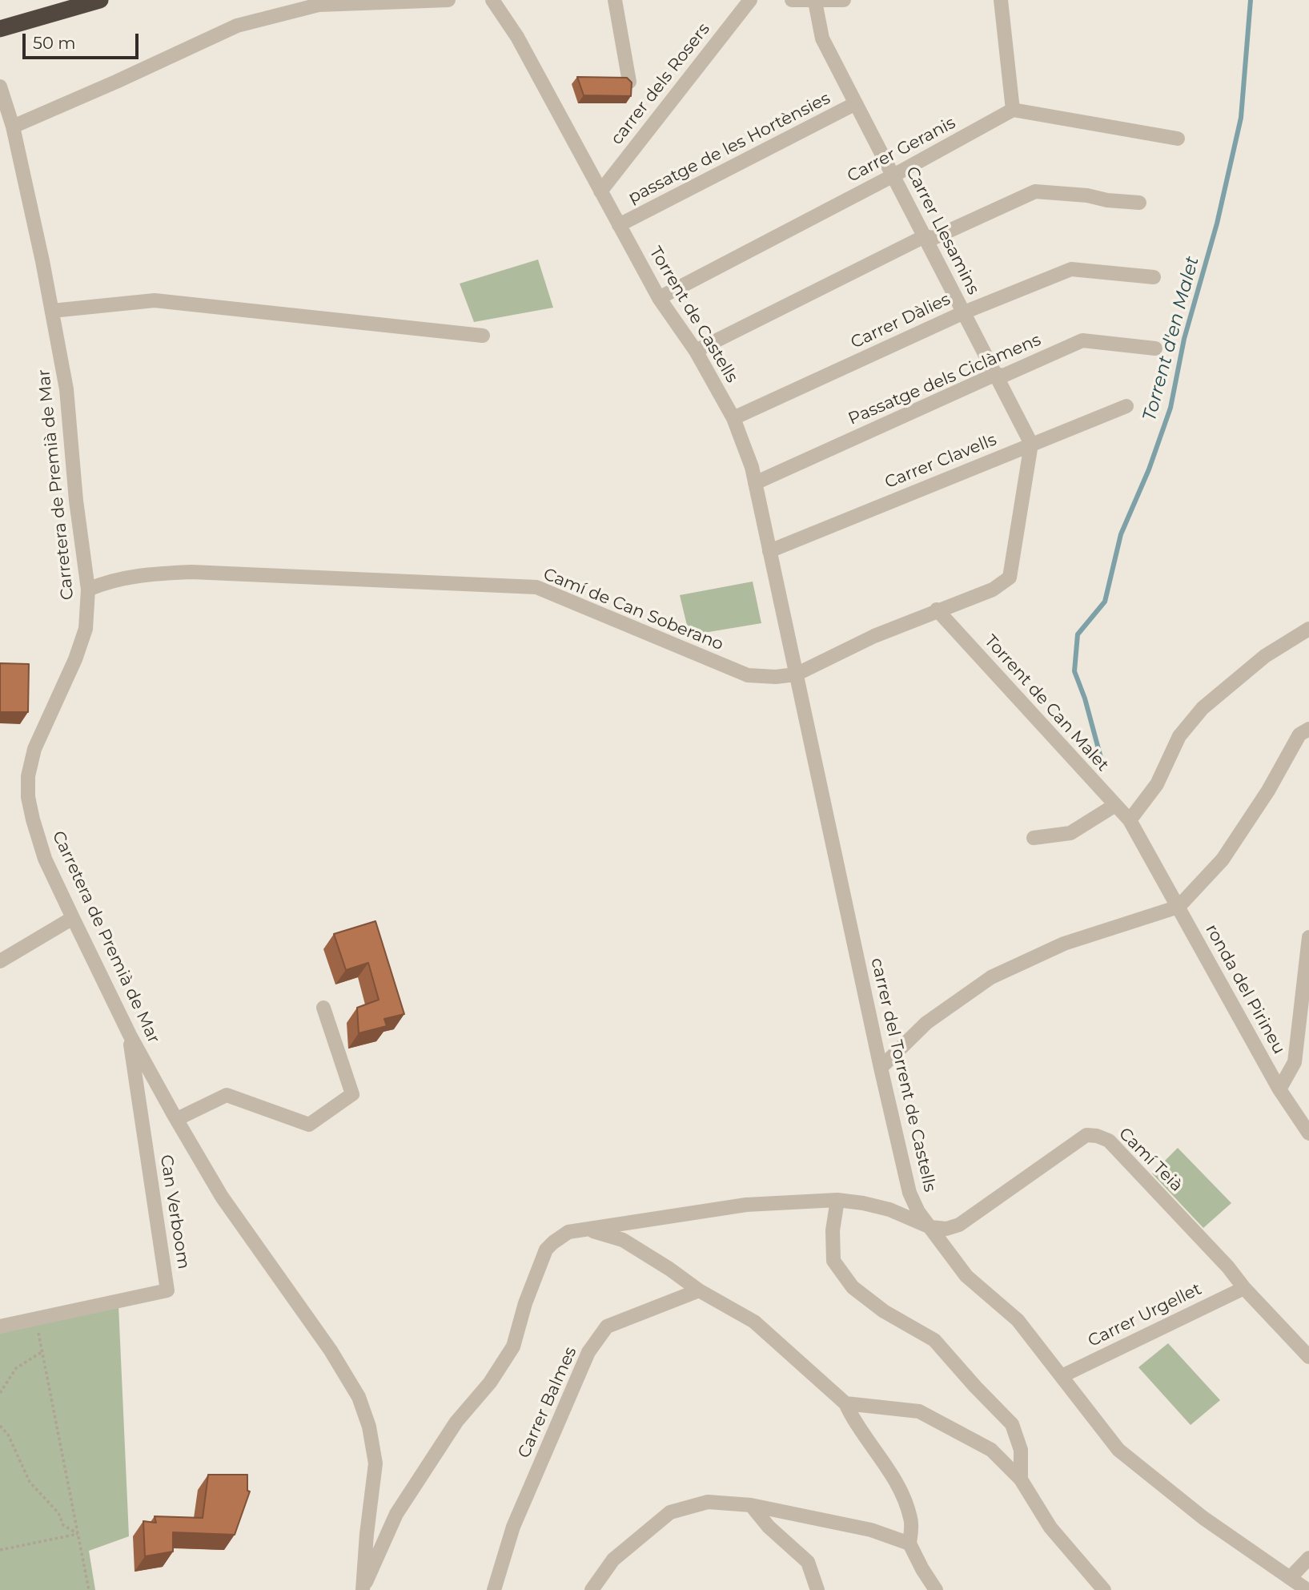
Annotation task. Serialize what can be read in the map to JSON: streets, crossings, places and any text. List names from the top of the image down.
{
  "streets": {
    "street": [
      "carrer dels Rosers",
      "passatge de les Hortènsies",
      "Carrer Geranis",
      "Carrer Llesamins",
      "Torrent de Castells",
      "Carrer Dàlies",
      "Passatge dels Ciclàmens",
      "Carrer Clavells",
      "Carretera de Premià de Mar",
      "Camí de Can Soberano",
      "Torrent de Can Malet",
      "ronda del Pirineu",
      "carrer del Torrent de Castells",
      "Camí Teià",
      "Can Verboom",
      "Carrer Urgellet",
      "Carrer Balmes"
    ]
  },
  "crossings": [
    ["carrer dels Rosers", "Torrent de Castells"],
    ["passatge de les Hortènsies", "Carrer Llesamins"],
    ["passatge de les Hortènsies", "Torrent de Castells"],
    ["Carrer Geranis", "Carrer Llesamins"],
    ["Carrer Geranis", "Torrent de Castells"],
    ["Carrer Llesamins", "Carrer Dàlies"],
    ["Carrer Llesamins", "Passatge dels Ciclàmens"],
    ["Carrer Llesamins", "Carrer Clavells"],
    ["Carrer Llesamins", "Camí de Can Soberano"],
    ["Torrent de Castells", "Carrer Dàlies"],
    ["Torrent de Castells", "Passatge dels Ciclàmens"],
    ["Torrent de Castells", "Carrer Clavells"],
    ["Torrent de Castells", "Camí de Can Soberano"],
    ["Torrent de Castells", "carrer del Torrent de Castells"],
    ["Carrer Clavells", "Camí de Can Soberano"],
    ["Carretera de Premià de Mar", "Camí de Can Soberano"],
    ["Carretera de Premià de Mar", "Can Verboom"],
    ["Camí de Can Soberano", "Torrent de Can Malet"],
    ["Camí de Can Soberano", "carrer del Torrent de Castells"],
    ["Torrent de Can Malet", "ronda del Pirineu"],
    ["carrer del Torrent de Castells", "Camí Teià"],
    ["carrer del Torrent de Castells", "Carrer Urgellet"],
    ["Camí Teià", "Carrer Urgellet"]
  ],
  "water": ["Torrent d'en Malet"],
  "scale_bar": "50 m"
}
